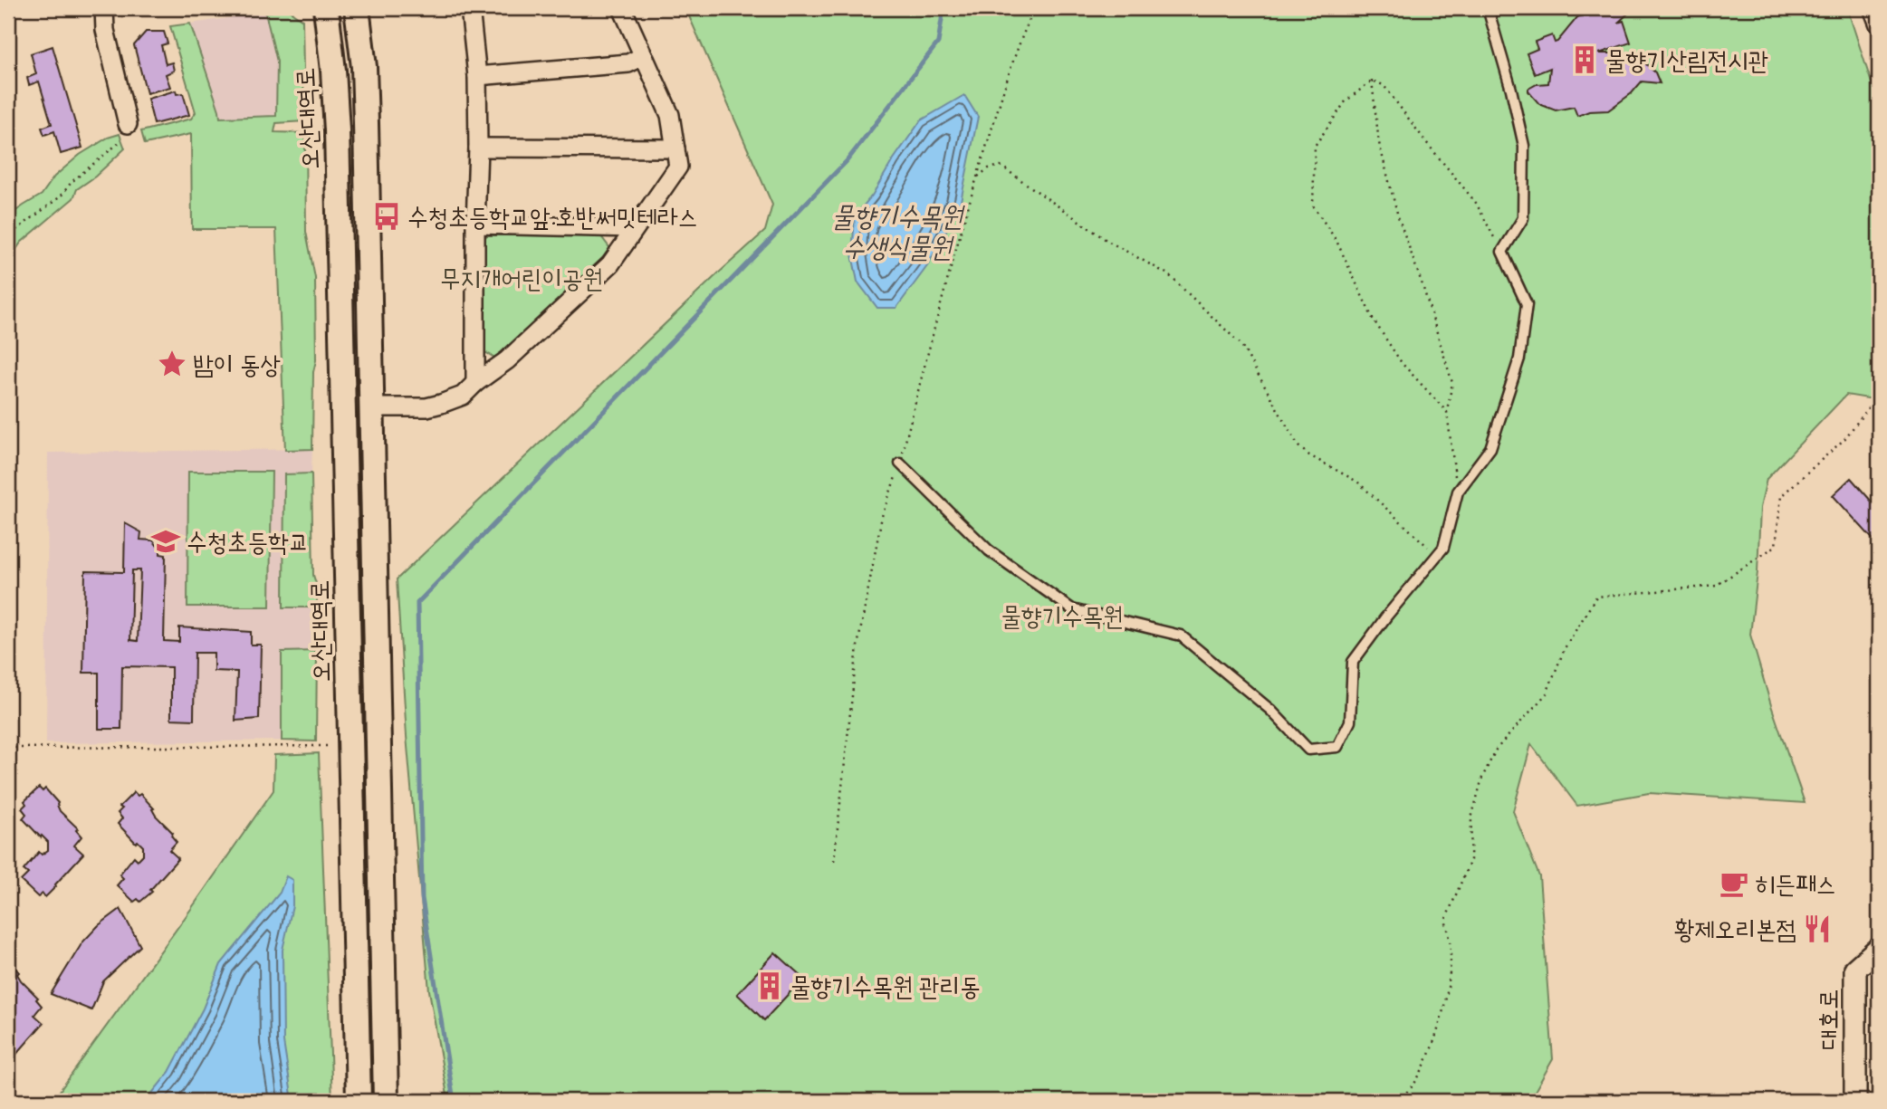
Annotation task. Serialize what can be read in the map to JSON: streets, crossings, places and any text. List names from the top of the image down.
{
  "streets": {
    "main road": ["오산대역로"],
    "street": ["대호로"]
  },
  "water": ["물향기수목원 수생식물원"],
  "parks": ["무지개어린이공원", "물향기수목원"],
  "places": {
    "building": ["물향기산림전시관", "물향기수목원 관리동"],
    "bus stop": ["수청초등학교앞.호반써밋테라스"],
    "place": ["밤이 동상"],
    "school or university": ["수청초등학교"],
    "cafe": ["히든패스"],
    "restaurant": ["황제오리본점"]
  }
}
